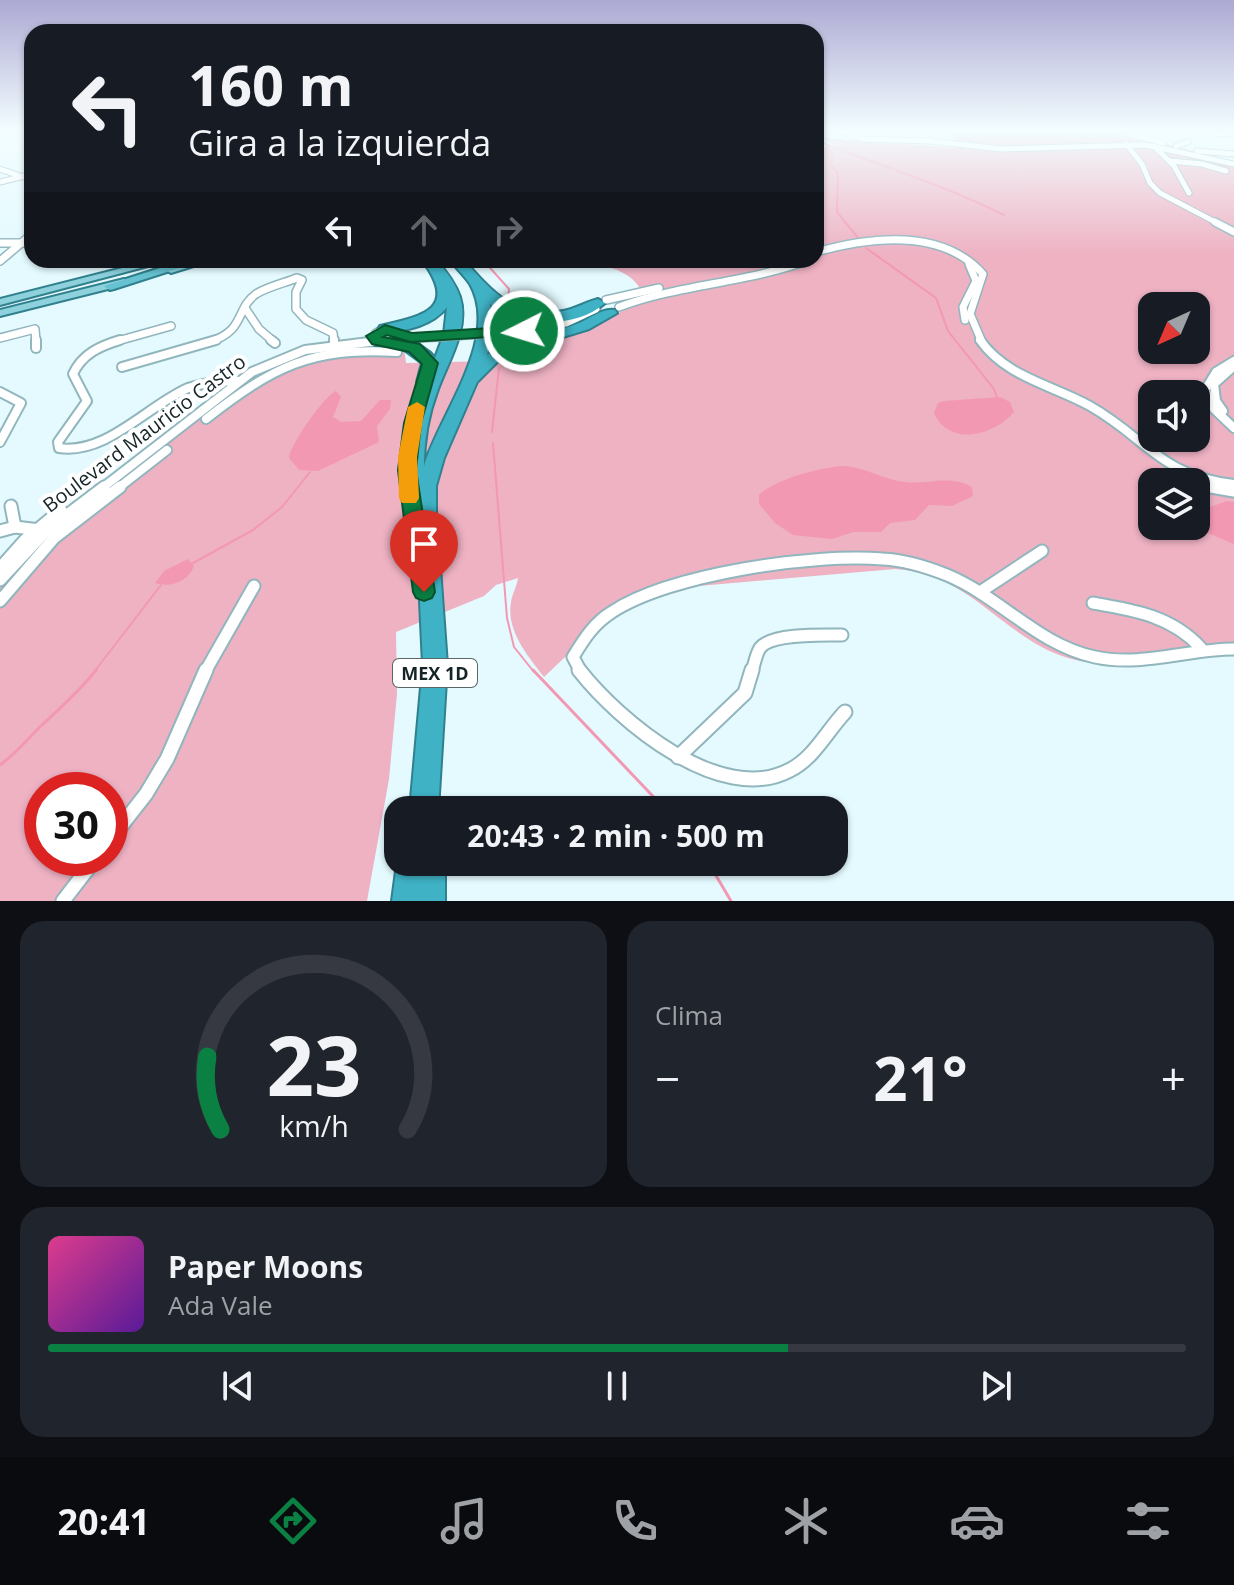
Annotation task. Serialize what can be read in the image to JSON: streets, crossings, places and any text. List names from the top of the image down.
{
  "streets": {
    "highway": ["MEX 1D"],
    "street": ["Boulevard Mauricio Castro"]
  },
  "north": "bottom left",
  "page": {
    "turn": ["160 m", "Gira a la izquierda"],
    "limit": "30",
    "trip": "20:43 · 2 min · 500 m",
    "tile": "Clima",
    "heat": ["−", "21°", "+"],
    "song": ["Paper Moons", "Ada Vale"],
    "tabs": "20:41",
    "gauge": ["23", "km/h"]
  }
}
